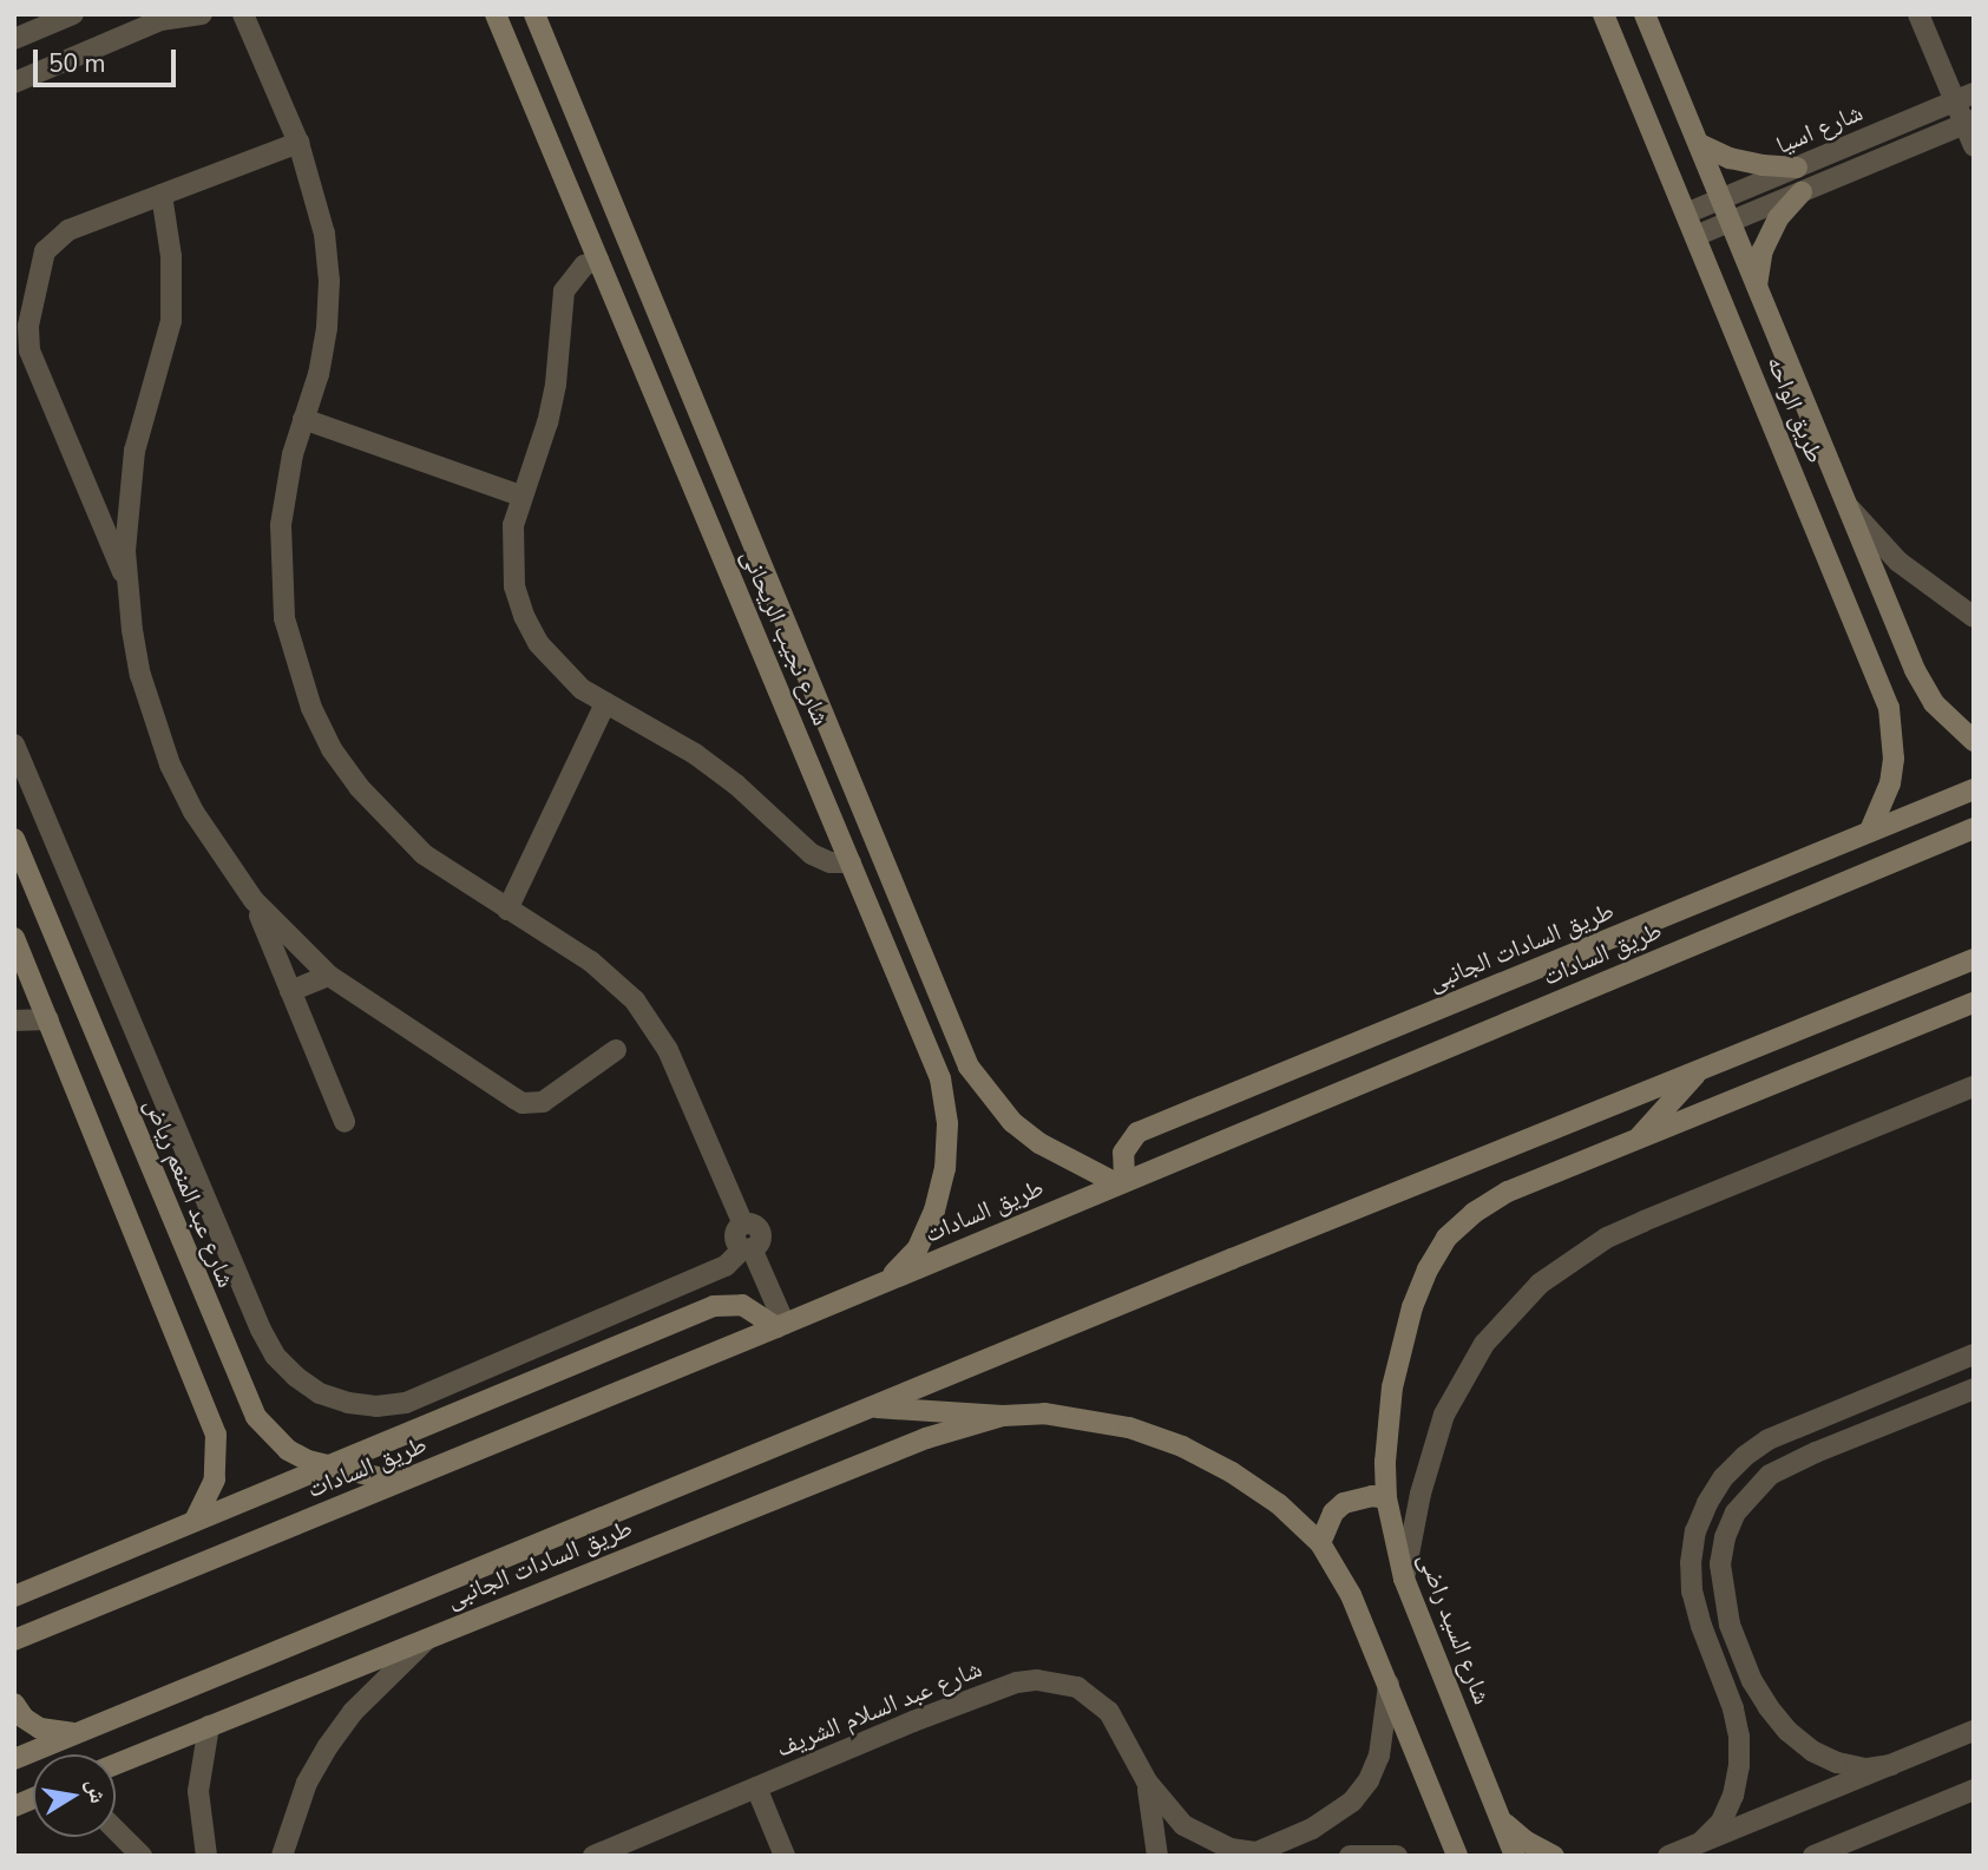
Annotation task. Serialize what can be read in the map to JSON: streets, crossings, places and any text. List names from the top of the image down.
{
  "streets": {
    "street": [
      "شارع اسيا",
      "طريق الواحه",
      "شارع نجيب الريحانى",
      "طريق السادات الجانبى",
      "طريق السادات",
      "شارع عبد المنعم رياض",
      "شارع السيد راضى",
      "شارع عبد السلام الشريف"
    ]
  },
  "crossings": [
    ["شارع اسيا", "طريق الواحه"],
    ["طريق الواحه", "طريق السادات الجانبى"],
    ["شارع نجيب الريحانى", "طريق السادات الجانبى"],
    ["شارع نجيب الريحانى", "طريق السادات"],
    ["طريق السادات الجانبى", "طريق السادات"],
    ["طريق السادات", "شارع عبد المنعم رياض"]
  ],
  "scale_bar": "50 m",
  "north": "right"
}
